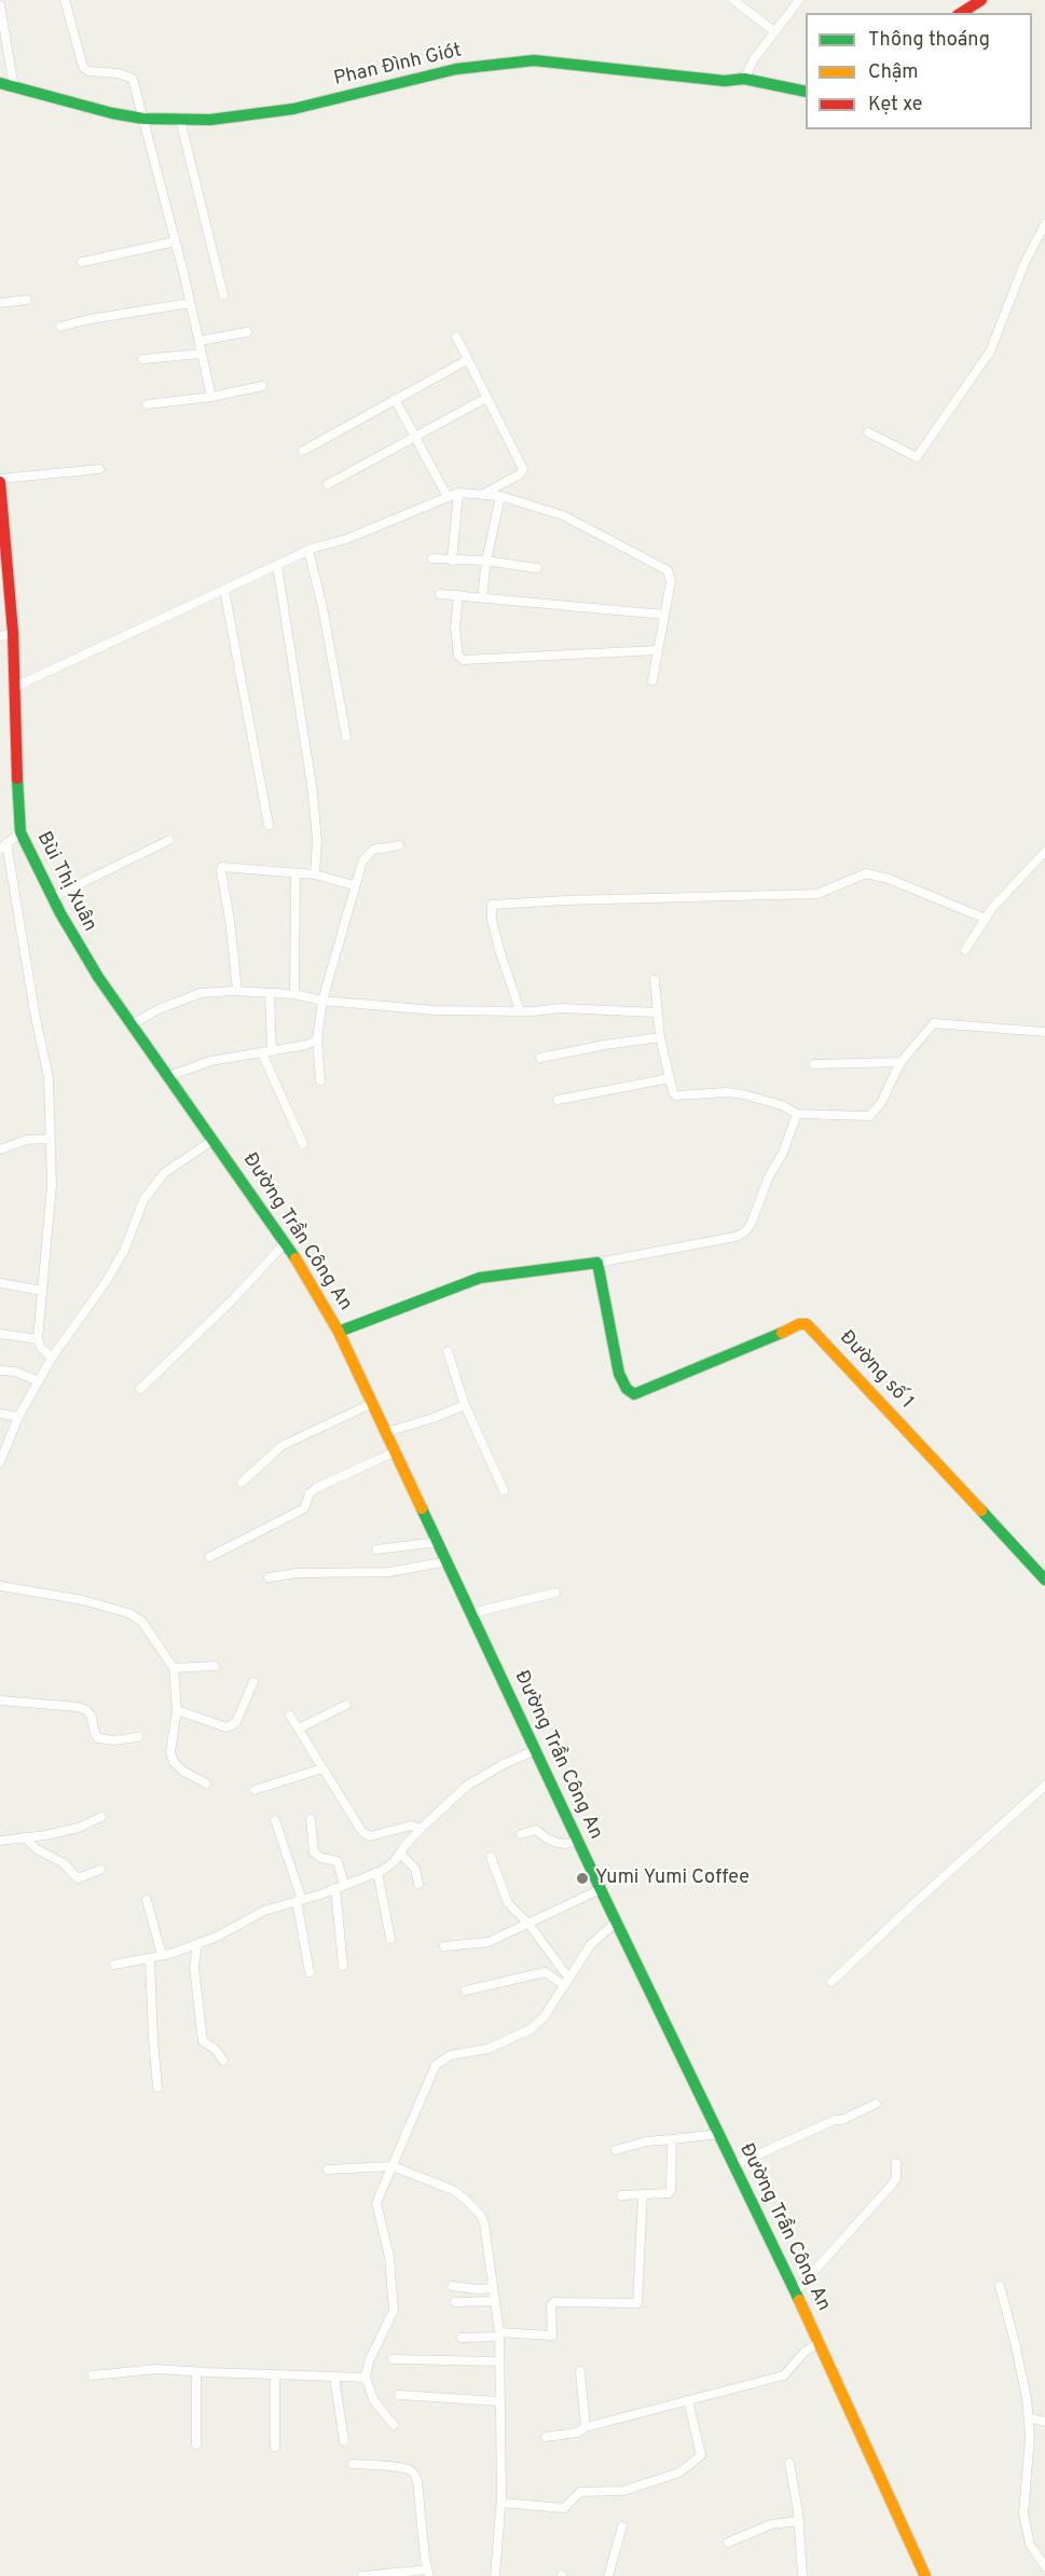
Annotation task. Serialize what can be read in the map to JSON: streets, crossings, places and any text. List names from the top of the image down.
{
  "streets": {
    "main road": [
      "Phan Đình Giót",
      "Bùi Thị Xuân",
      "Đường Trần Công An",
      "Đường số 1"
    ]
  },
  "crossings": [
    ["Bùi Thị Xuân", "Đường Trần Công An"]
  ],
  "places": ["Yumi Yumi Coffee"],
  "legend": ["Thông thoáng", "Chậm", "Kẹt xe"]
}
